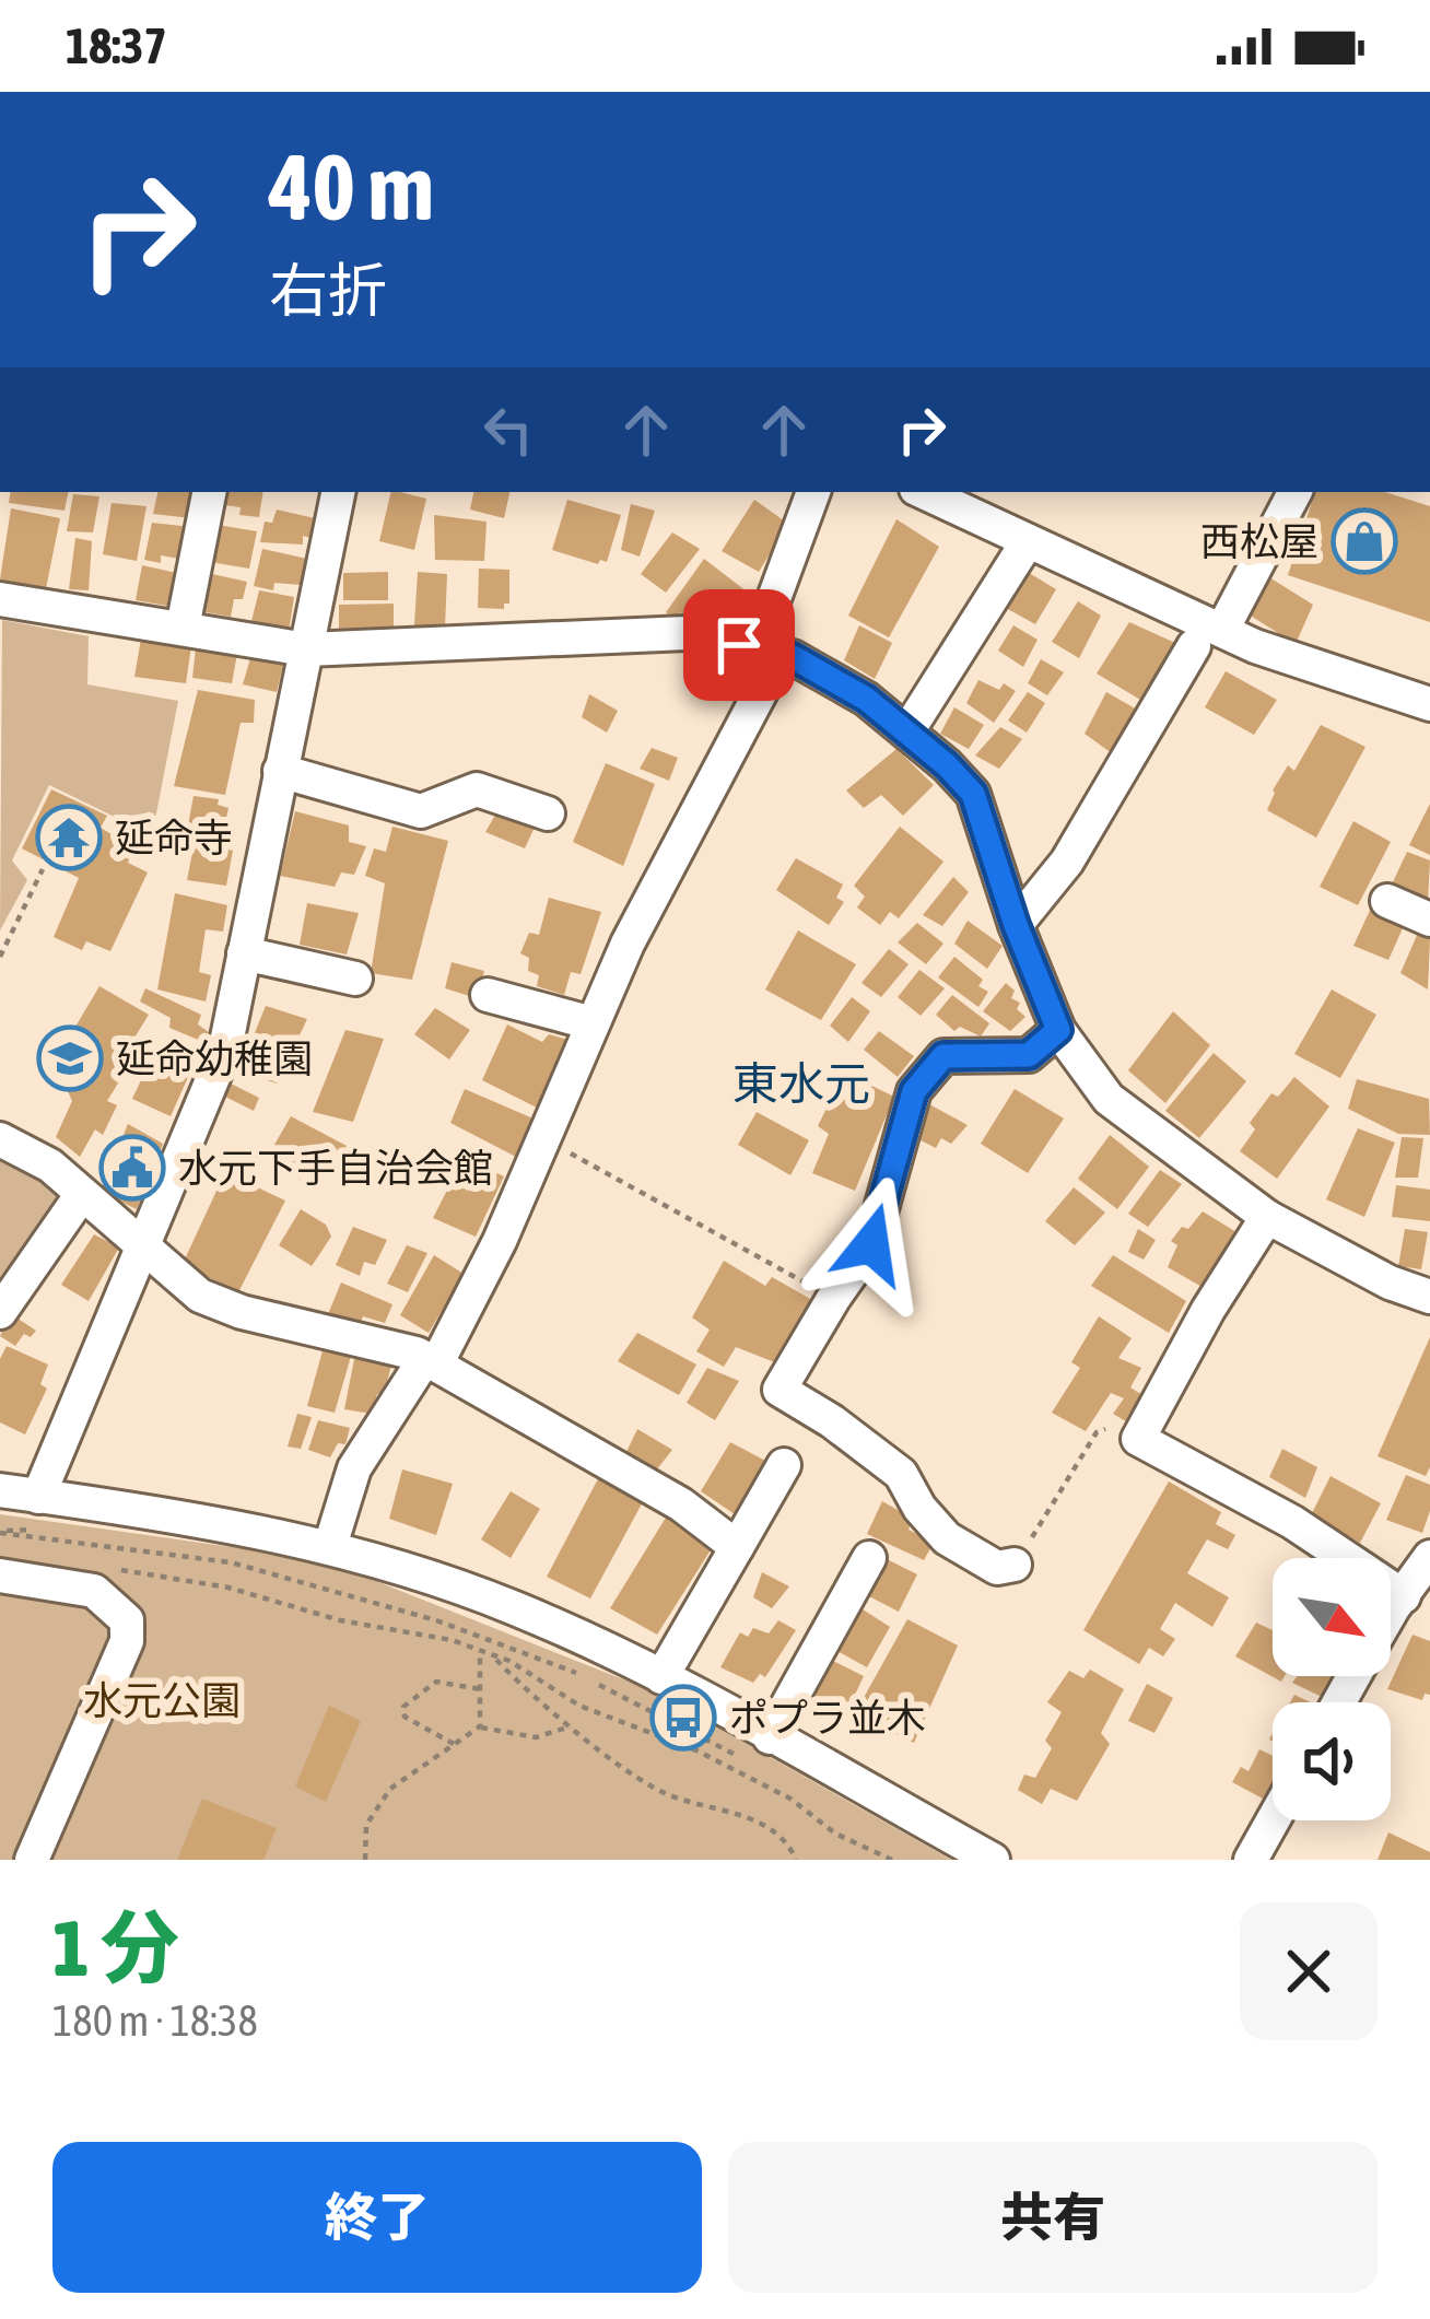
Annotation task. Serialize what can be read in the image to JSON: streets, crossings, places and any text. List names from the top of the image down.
{
  "districts": ["東水元"],
  "parks": ["水元公園"],
  "places": {
    "shop": ["西松屋"],
    "temple": ["延命寺"],
    "school or university": ["延命幼稚園"],
    "public building": ["水元下手自治会館"],
    "bus stop": ["ポプラ並木"]
  },
  "north": "bottom right",
  "page": {
    "status": "18:37",
    "turn": ["40 m", "右折"],
    "heading": ["1 分", "180 m · 18:38"],
    "buttons": ["終了", "共有"]
  }
}
